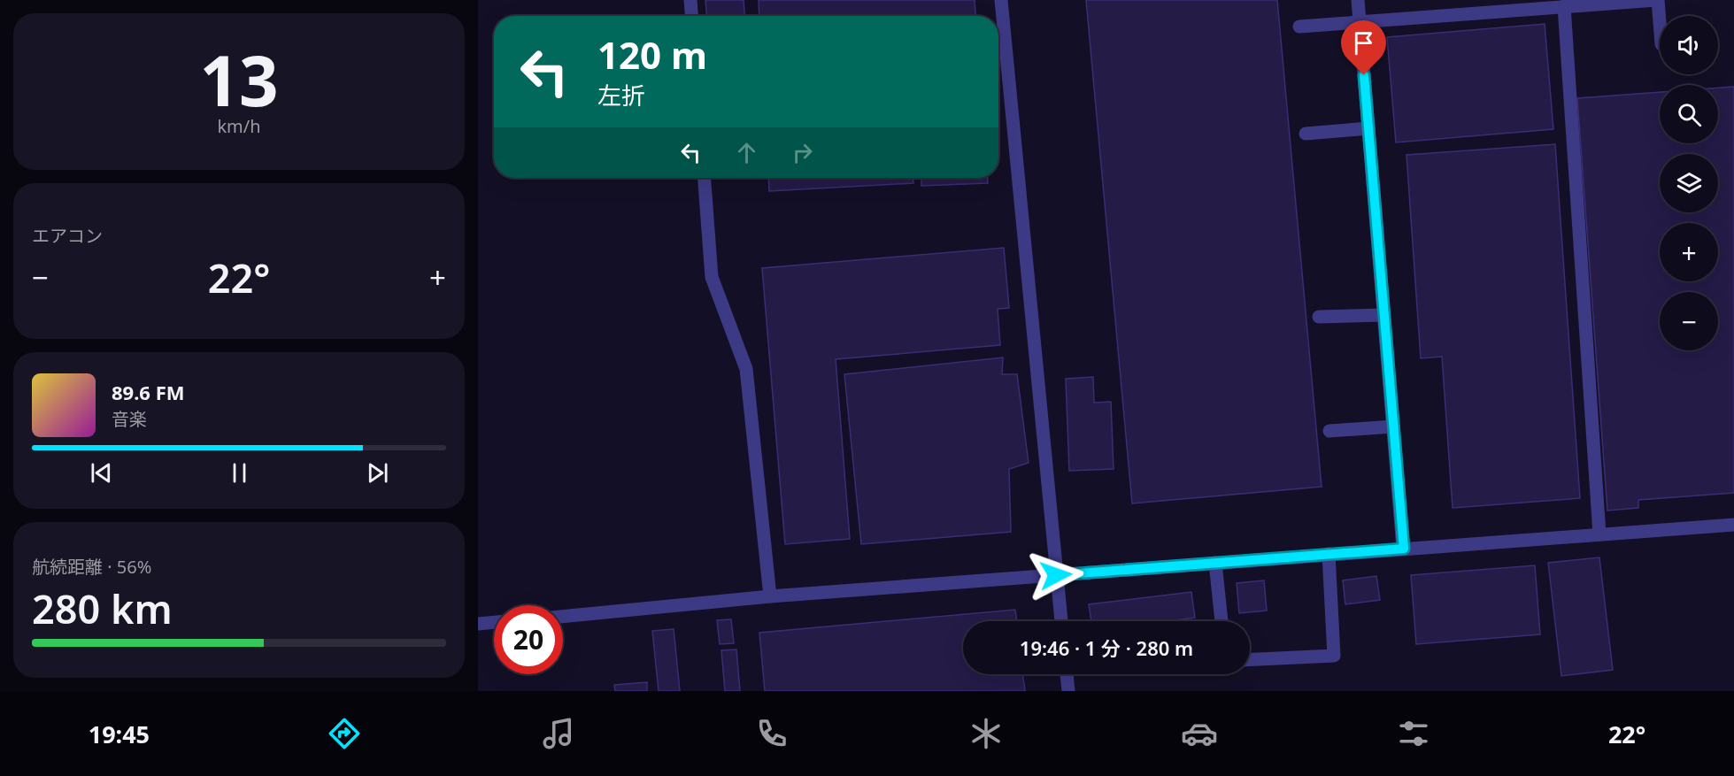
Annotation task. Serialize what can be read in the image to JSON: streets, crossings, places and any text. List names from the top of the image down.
{
  "page": {
    "tile": [
      ["13", "km/h"],
      "エアコン",
      ["航続距離 · 56%", "280 km"]
    ],
    "map_buttons": ["+", "−"],
    "turn": ["120 m", "左折"],
    "heat": ["−", "22°", "+"],
    "song": ["89.6 FM", "音楽"],
    "limit": "20",
    "trip": "19:46 · 1 分 · 280 m",
    "tabs": ["19:45", "22°"]
  }
}
